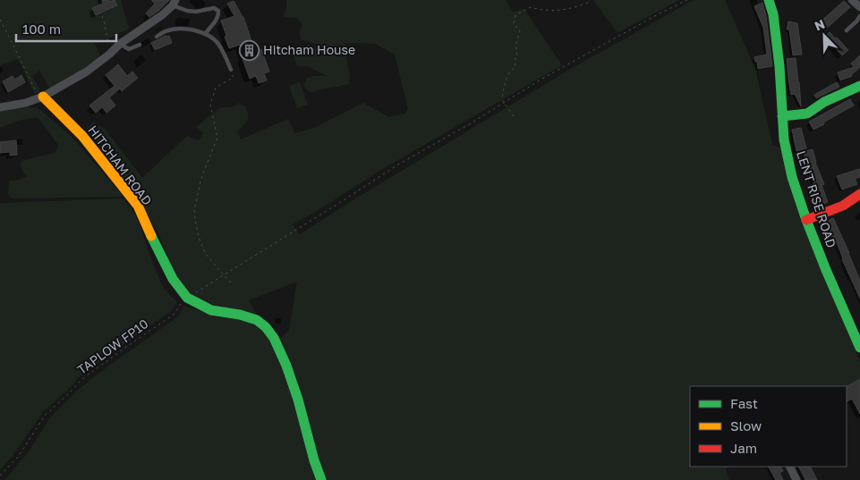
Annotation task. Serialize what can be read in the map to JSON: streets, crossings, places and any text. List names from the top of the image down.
{
  "streets": {
    "street": ["HITCHAM ROAD", "LENT RISE ROAD"],
    "path": ["TAPLOW FP10"]
  },
  "crossings": [
    ["HITCHAM ROAD", "TAPLOW FP10"]
  ],
  "places": {
    "building": ["Hitcham House"]
  },
  "legend": ["Fast", "Slow", "Jam"],
  "scale_bar": "100 m",
  "north": "top left"
}
